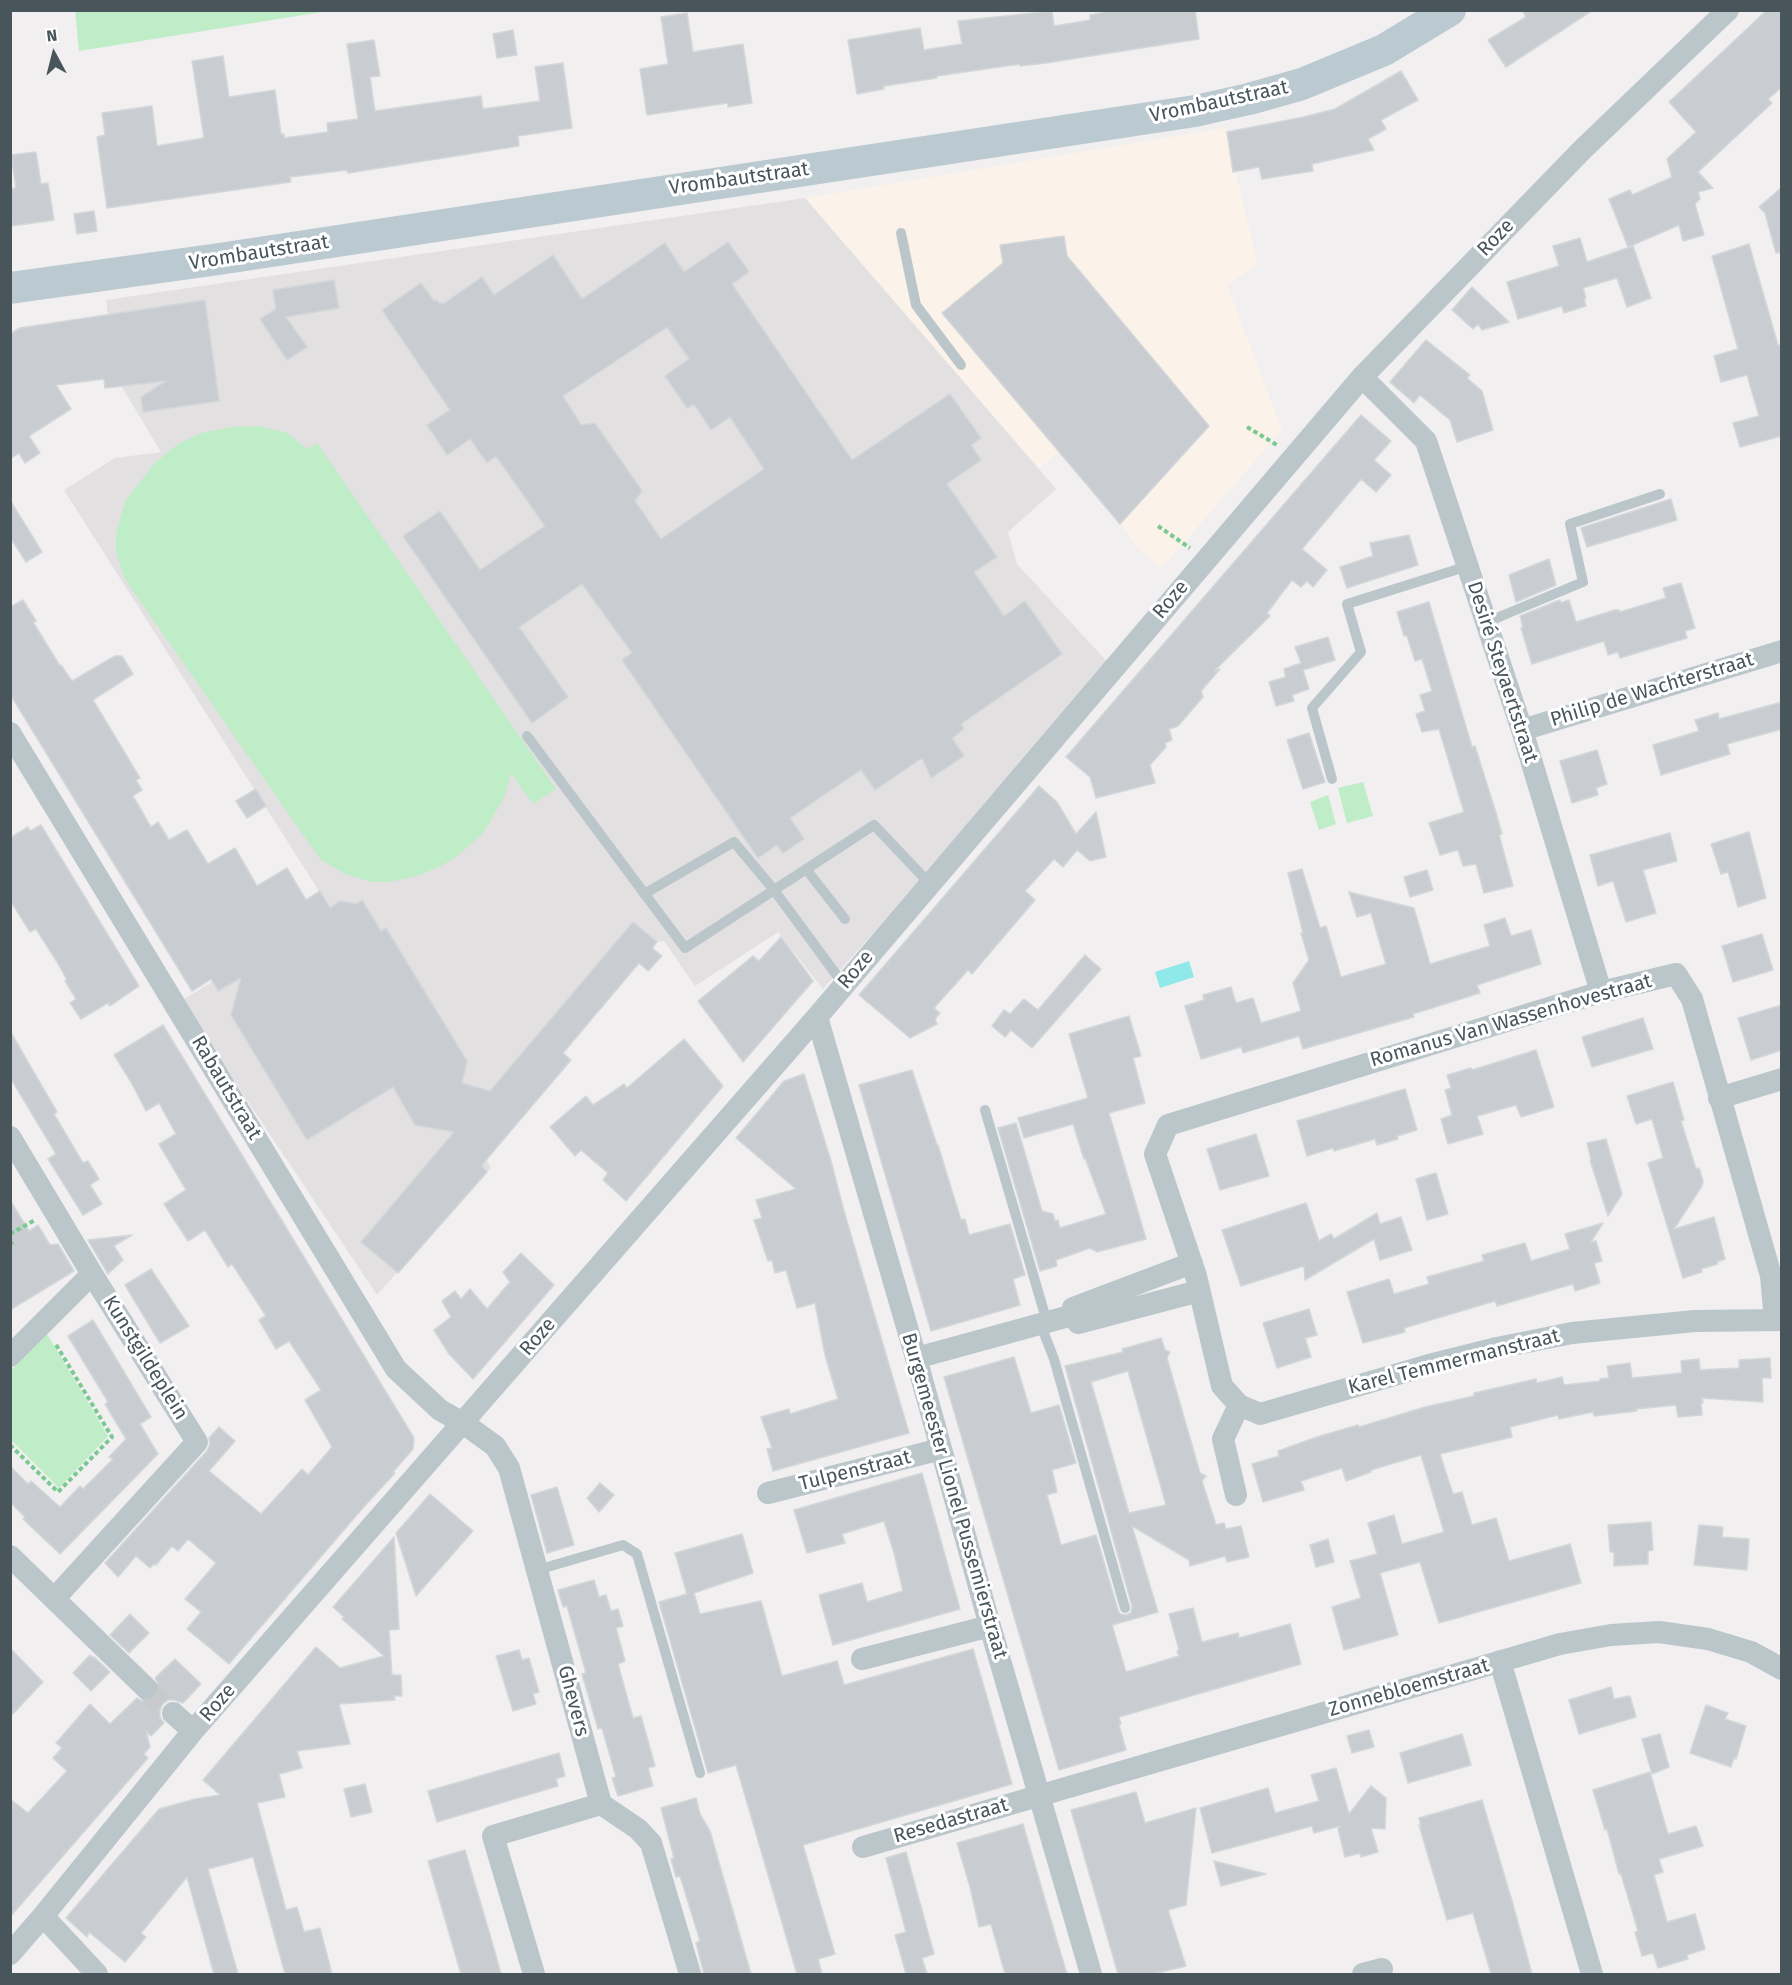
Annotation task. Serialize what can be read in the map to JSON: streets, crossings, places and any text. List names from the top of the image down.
{
  "streets": {
    "street": [
      "Vrombautstraat",
      "Roze",
      "Desiré Steyaertstraat",
      "Philip de Wachterstraat",
      "Romanus Van Wassenhovestraat",
      "Rabautstraat",
      "Kunstgildeplein",
      "Karel Temmermanstraat",
      "Tulpenstraat",
      "Burgemeester Lionel Pussemierstraat",
      "Zonnebloemstraat",
      "Ghevers",
      "Resedastraat"
    ]
  },
  "crossings": [
    ["Roze", "Desiré Steyaertstraat"],
    ["Roze", "Rabautstraat"],
    ["Roze", "Burgemeester Lionel Pussemierstraat"],
    ["Roze", "Ghevers"],
    ["Desiré Steyaertstraat", "Philip de Wachterstraat"],
    ["Desiré Steyaertstraat", "Romanus Van Wassenhovestraat"],
    ["Romanus Van Wassenhovestraat", "Karel Temmermanstraat"],
    ["Rabautstraat", "Ghevers"],
    ["Tulpenstraat", "Burgemeester Lionel Pussemierstraat"],
    ["Burgemeester Lionel Pussemierstraat", "Zonnebloemstraat"],
    ["Burgemeester Lionel Pussemierstraat", "Resedastraat"],
    ["Zonnebloemstraat", "Resedastraat"]
  ],
  "north": "top"
}
